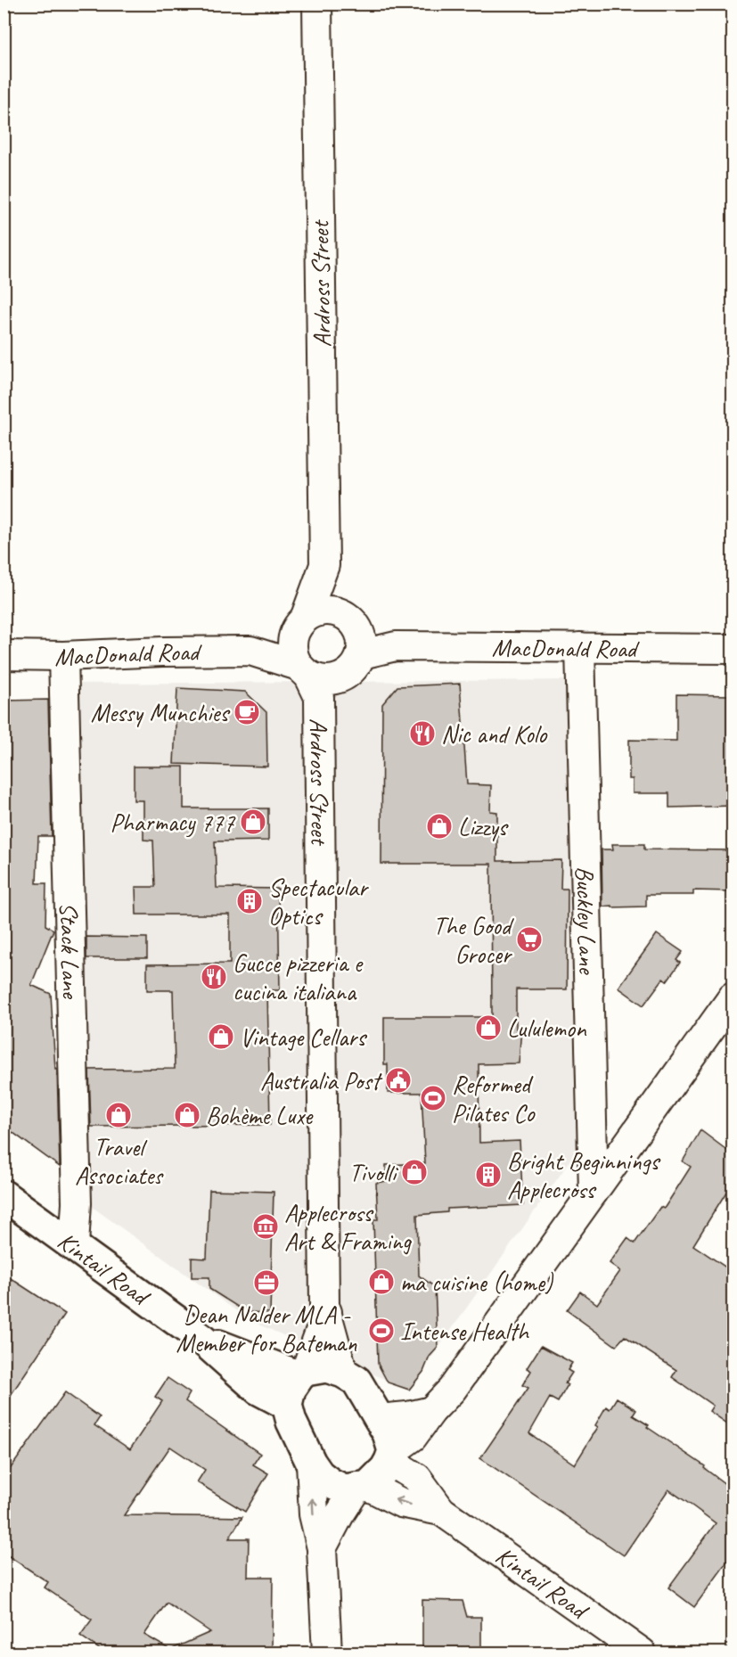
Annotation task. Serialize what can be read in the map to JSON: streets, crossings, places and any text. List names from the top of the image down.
{
  "streets": {
    "main road": ["Kintail Road"],
    "street": [
      "Ardross Street",
      "MacDonald Road",
      "Buckley Lane",
      "Stack Lane"
    ]
  },
  "crossings": [
    ["Ardross Street", "MacDonald Road"],
    ["Ardross Street", "Kintail Road"],
    ["MacDonald Road", "Buckley Lane"],
    ["MacDonald Road", "Stack Lane"],
    ["Stack Lane", "Kintail Road"]
  ],
  "places": {
    "cafe": ["Messy Munchies"],
    "restaurant": ["Nic and Kolo", "Gucce pizzeria e cucina italiana"],
    "shop": [
      "Pharmacy 777",
      "Lizzys",
      "Lululemon",
      "Vintage Cellars",
      "Travel Associates",
      "Bohème Luxe",
      "Tivolli",
      "ma cuisine (home)"
    ],
    "building": ["Spectacular Optics", "Bright Beginnings Applecross"],
    "supermarket": ["The Good Grocer"],
    "public building": ["Australia Post"],
    "sports": ["Reformed Pilates Co", "Intense Health"],
    "museum": ["Applecross Art & Framing"],
    "office": ["Dean Nalder MLA - Member for Bateman"]
  }
}
